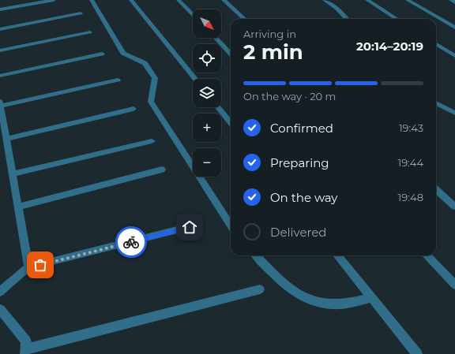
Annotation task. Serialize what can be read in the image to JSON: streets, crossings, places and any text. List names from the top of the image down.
{
  "north": "bottom right",
  "page": {
    "map_buttons": ["+", "−"],
    "heading": ["2 min", "Arriving in", "20:14–20:19"],
    "bar": "On the way · 20 m",
    "list": [
      ["Confirmed", "19:43"],
      ["Preparing", "19:44"],
      ["On the way", "19:48"],
      "Delivered"
    ]
  }
}
